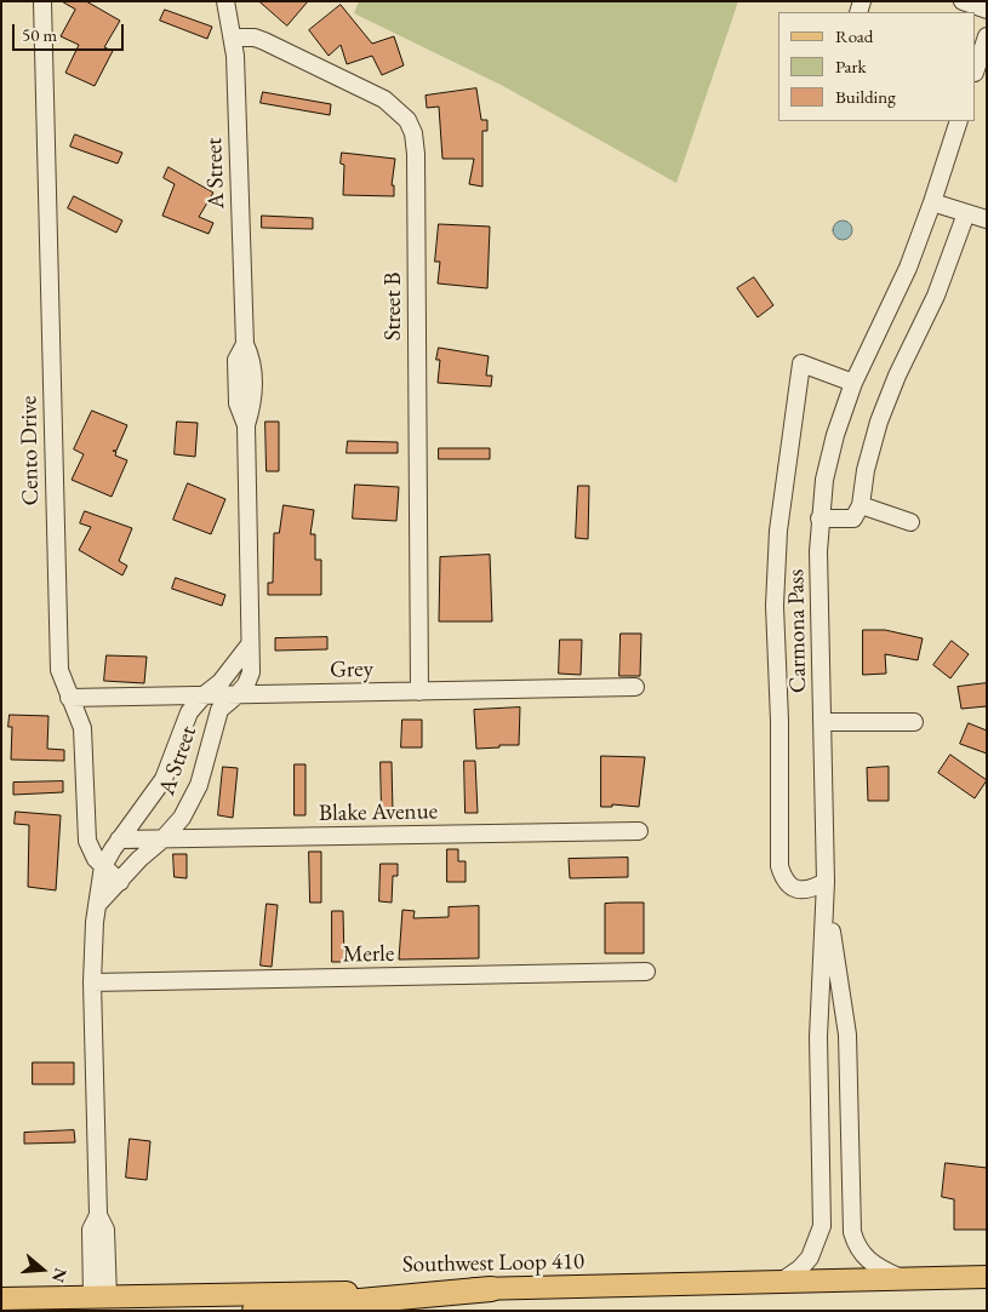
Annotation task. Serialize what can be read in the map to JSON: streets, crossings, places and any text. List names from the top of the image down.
{
  "streets": {
    "main road": ["Southwest Loop 410"],
    "street": [
      "A Street",
      "Street B",
      "Cento Drive",
      "Carmona Pass",
      "Grey",
      "Blake Avenue",
      "Merle"
    ]
  },
  "crossings": [
    ["A Street", "Street B"],
    ["A Street", "Cento Drive"],
    ["A Street", "Grey"],
    ["A Street", "Blake Avenue"],
    ["A Street", "Merle"],
    ["A Street", "Southwest Loop 410"],
    ["Street B", "Grey"],
    ["Cento Drive", "Grey"],
    ["Carmona Pass", "Southwest Loop 410"]
  ],
  "legend": ["Road", "Park", "Building"],
  "scale_bar": "50 m",
  "north": "right"
}
